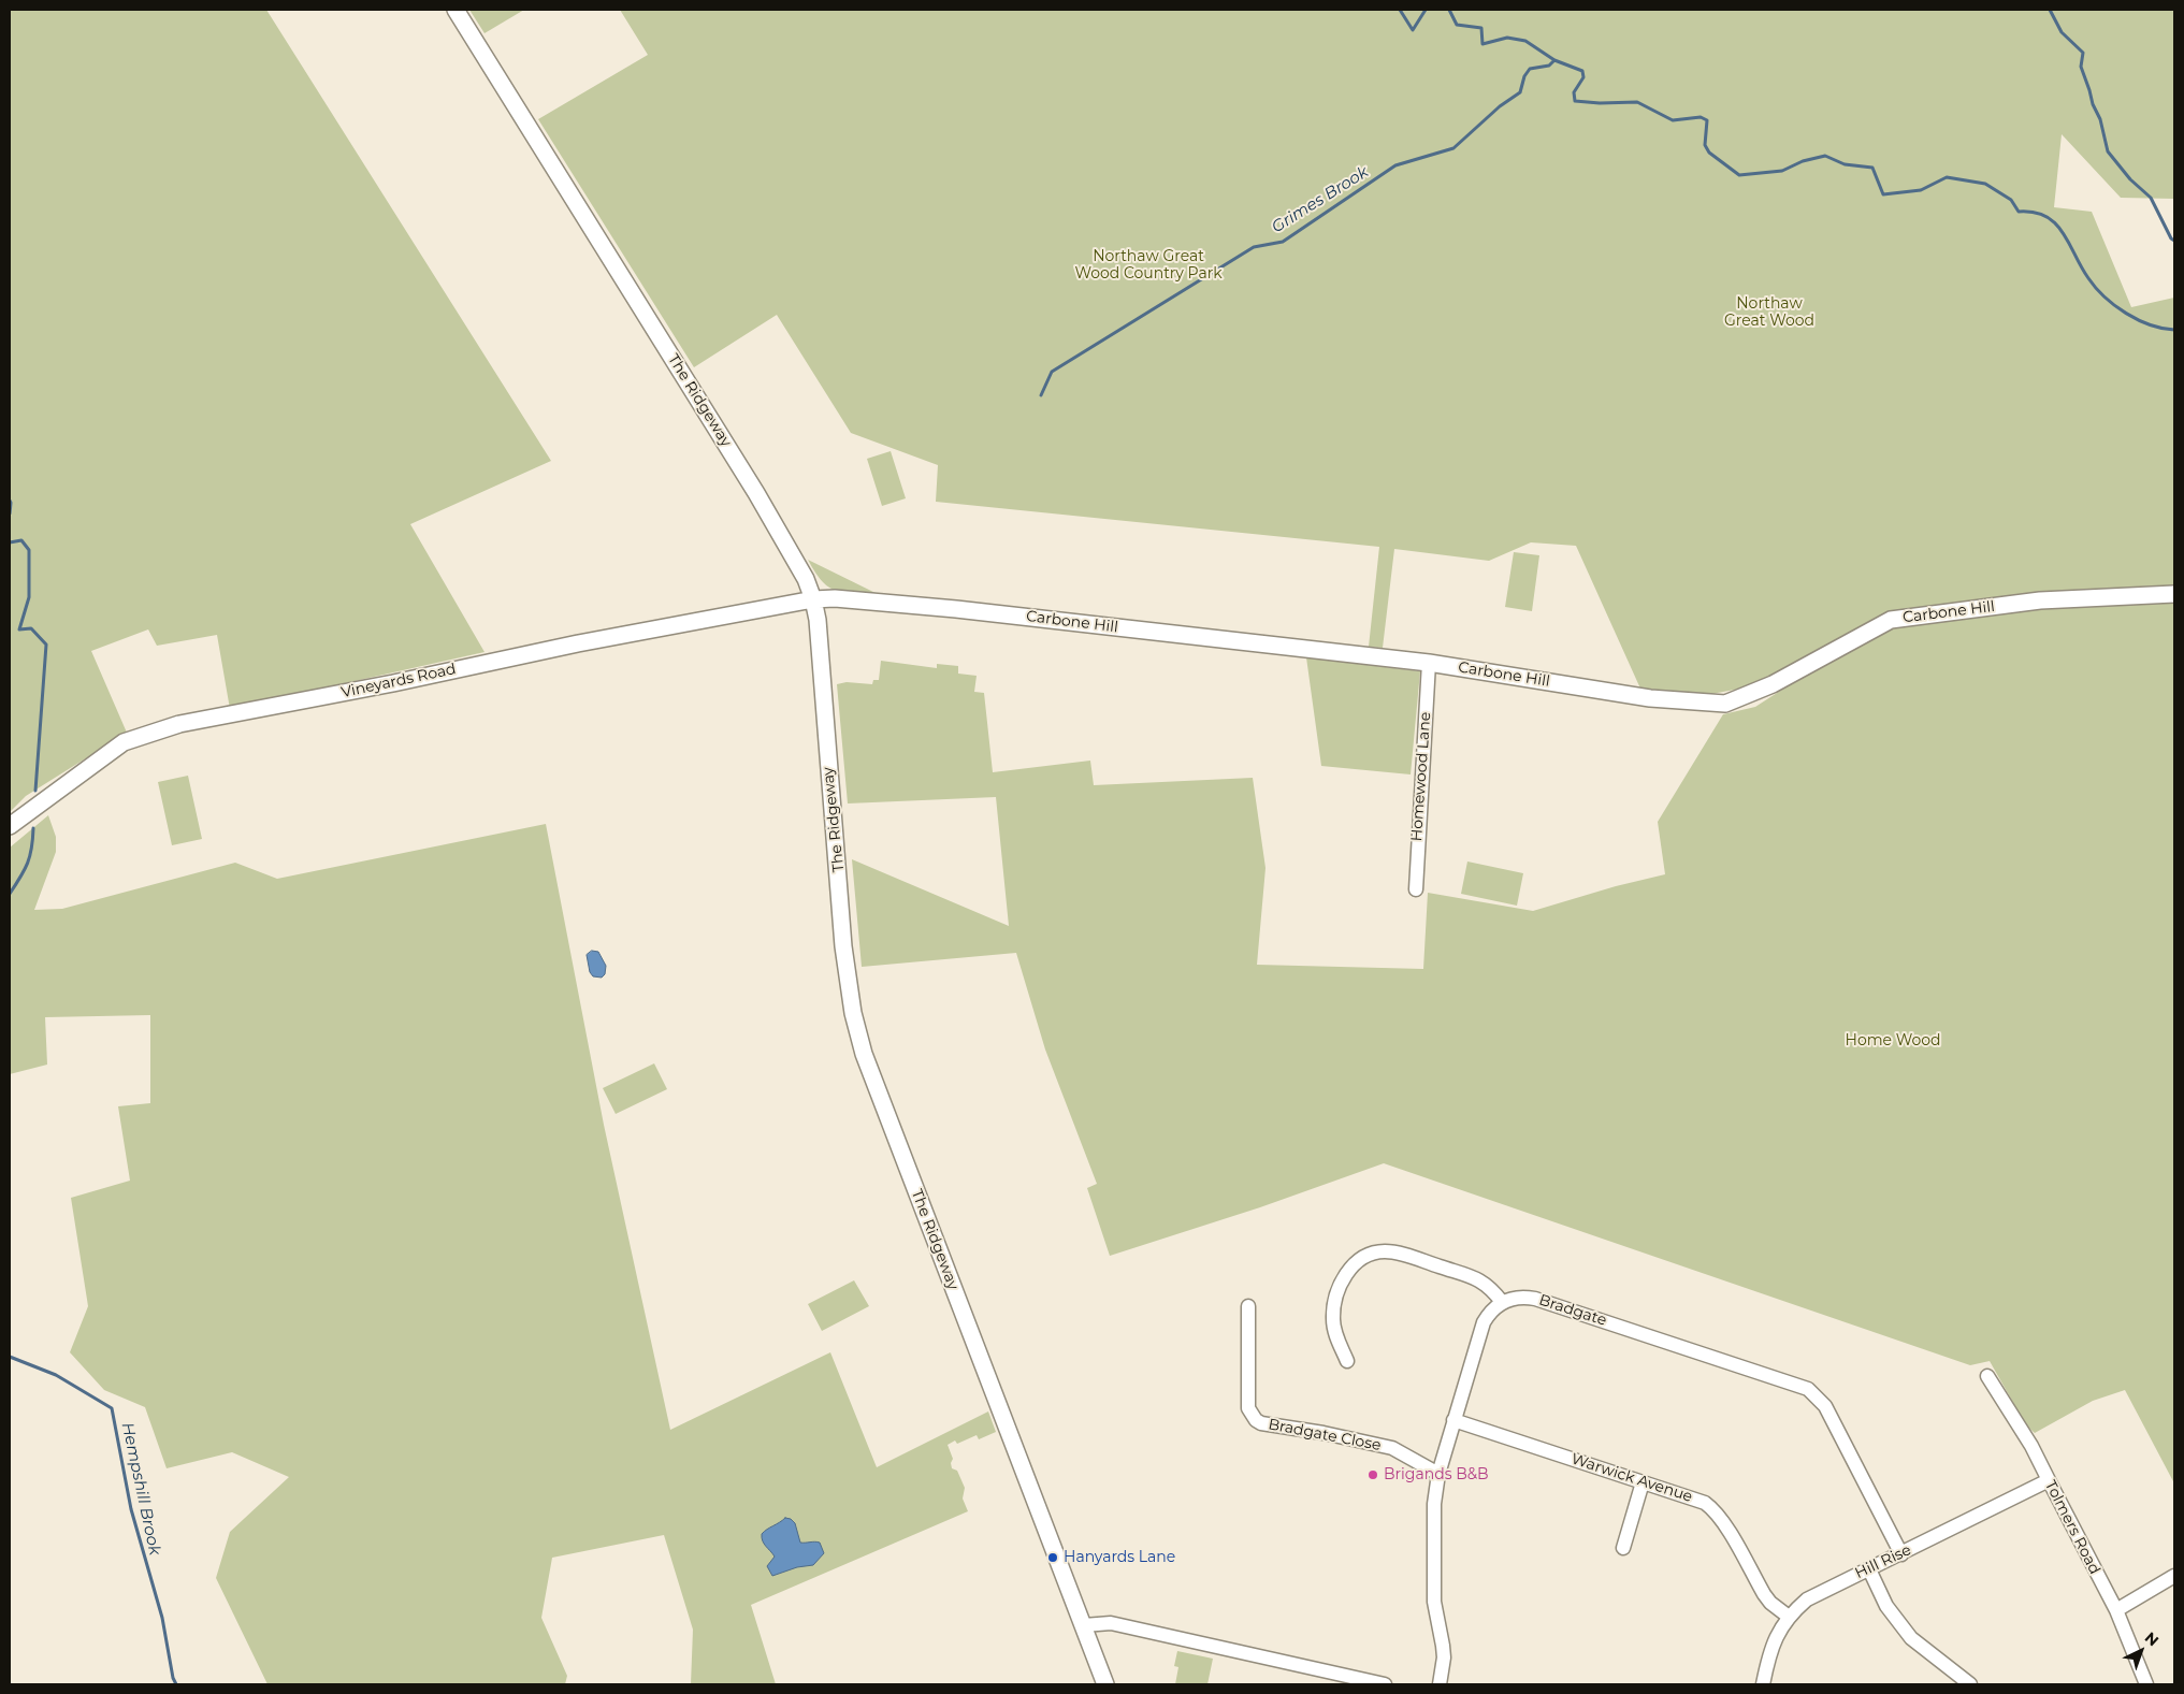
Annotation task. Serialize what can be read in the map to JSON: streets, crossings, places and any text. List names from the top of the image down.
{
  "streets": {
    "street": [
      "The Ridgeway",
      "Carbone Hill",
      "Vineyards Road",
      "Homewood Lane",
      "Bradgate",
      "Bradgate Close",
      "Warwick Avenue",
      "Tolmers Road",
      "Hill Rise"
    ]
  },
  "crossings": [
    ["The Ridgeway", "Carbone Hill"],
    ["The Ridgeway", "Vineyards Road"],
    ["Carbone Hill", "Vineyards Road"],
    ["Carbone Hill", "Homewood Lane"],
    ["Bradgate", "Hill Rise"],
    ["Warwick Avenue", "Hill Rise"],
    ["Tolmers Road", "Hill Rise"]
  ],
  "water": ["Grimes Brook", "Hempshill Brook"],
  "parks": ["Northaw Great Wood Country Park", "Northaw Great Wood", "Home Wood"],
  "places": ["Brigands B&B", "Hanyards Lane"],
  "north": "top right"
}
